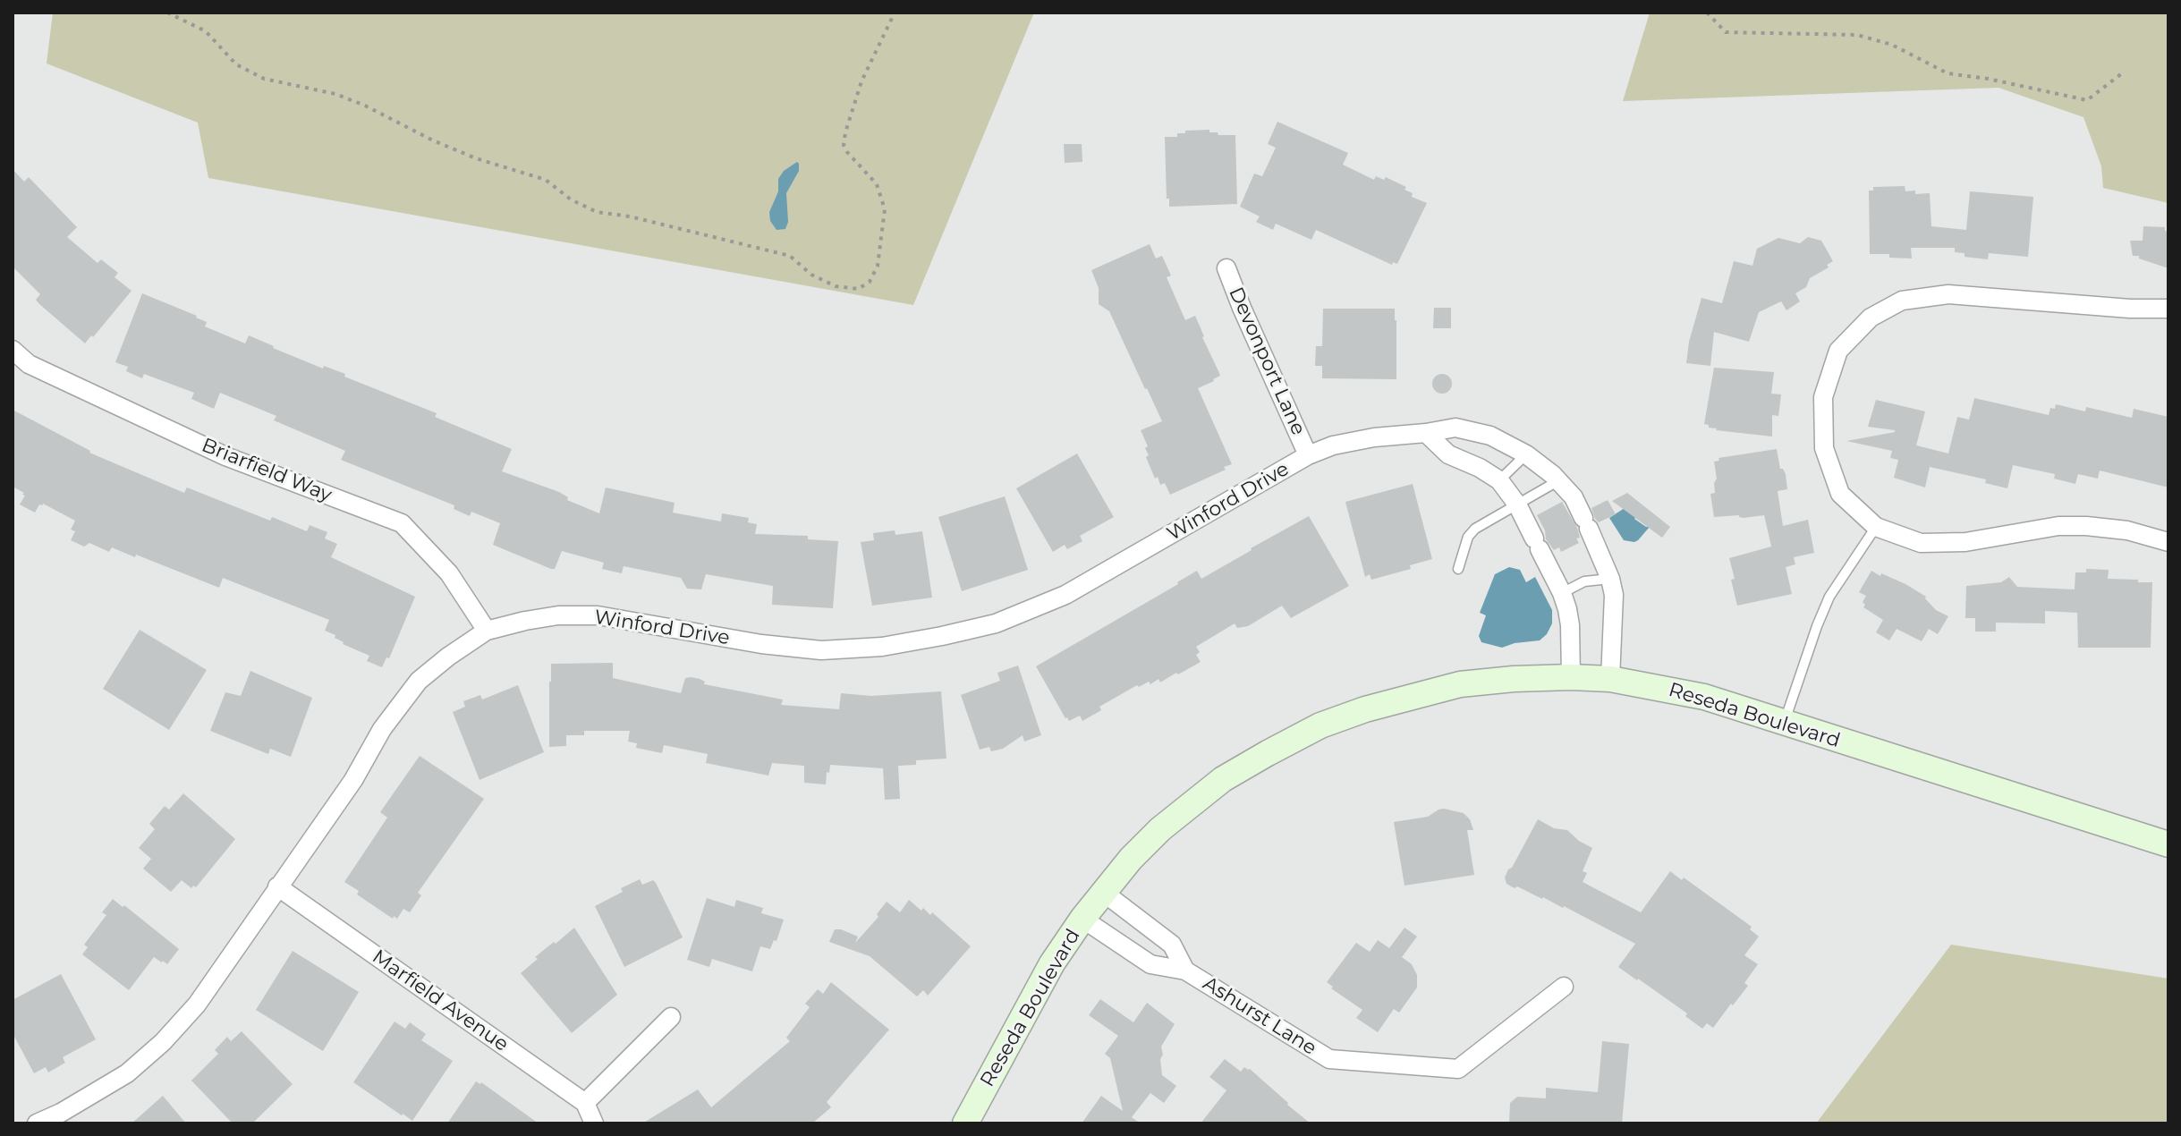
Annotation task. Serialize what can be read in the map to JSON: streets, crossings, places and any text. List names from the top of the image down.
{
  "streets": {
    "main road": ["Reseda Boulevard"],
    "street": [
      "Devonport Lane",
      "Briarfield Way",
      "Winford Drive",
      "Marfield Avenue",
      "Ashurst Lane"
    ]
  },
  "crossings": [
    ["Devonport Lane", "Winford Drive"],
    ["Briarfield Way", "Winford Drive"],
    ["Winford Drive", "Reseda Boulevard"],
    ["Winford Drive", "Marfield Avenue"],
    ["Reseda Boulevard", "Ashurst Lane"]
  ]
}
